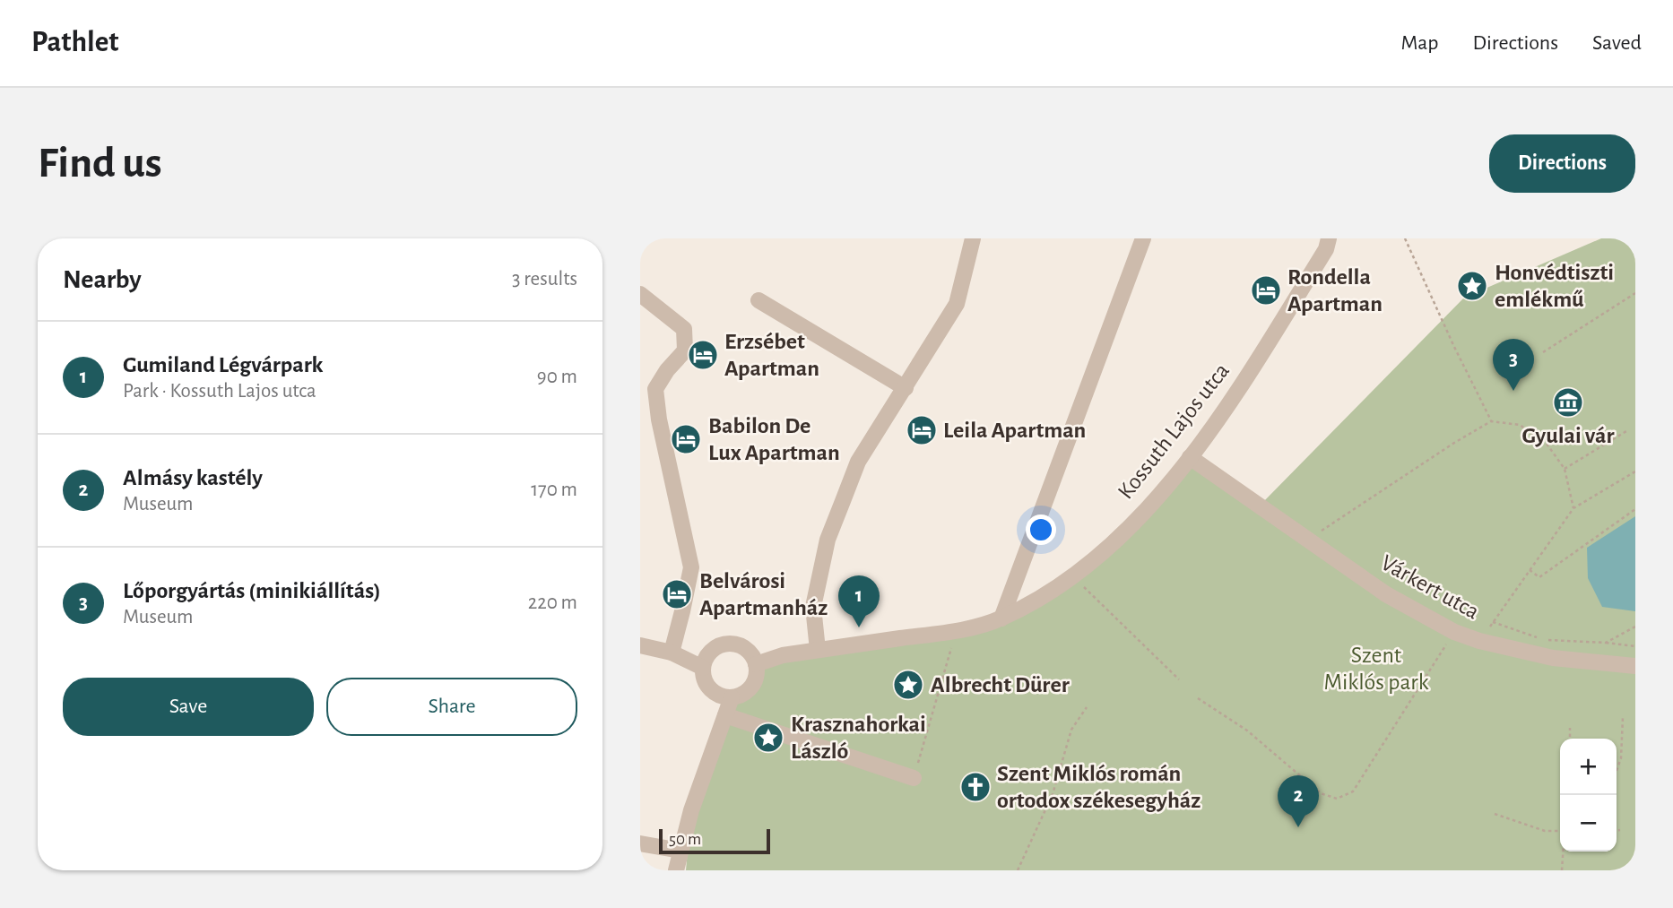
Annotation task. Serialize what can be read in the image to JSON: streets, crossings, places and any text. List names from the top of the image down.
{
  "streets": {
    "street": ["Kossuth Lajos utca", "Várkert utca"]
  },
  "crossings": [
    ["Kossuth Lajos utca", "Várkert utca"]
  ],
  "parks": ["Szent Miklós park"],
  "places": {
    "place": ["Honvédtiszti emlékmű", "Albrecht Dürer", "Krasznahorkai László"],
    "hotel": [
      "Rondella Apartman",
      "Erzsébet Apartman",
      "Leila Apartman",
      "Babilon De Lux Apartman",
      "Belvárosi Apartmanház"
    ],
    "museum": ["Gyulai vár"],
    "church": ["Szent Miklós román ortodox székesegyház"]
  },
  "scale_bar": "50 m",
  "page": {
    "header": "Pathlet",
    "nav": ["Map", "Directions", "Saved"],
    "buttons": [
      "Directions",
      ["Save", "Share"]
    ],
    "title": "Find us",
    "heading": ["Nearby", "3 results"],
    "list": [
      {
        "mark": "1",
        "name": "Gumiland Légvárpark",
        "note": "Park · Kossuth Lajos utca",
        "value": "90 m"
      },
      {
        "mark": "2",
        "name": "Almásy kastély",
        "note": "Museum",
        "value": "170 m"
      },
      {
        "mark": "3",
        "name": "Lőporgyártás (minikiállítás)",
        "note": "Museum",
        "value": "220 m"
      }
    ],
    "pins": ["3", "1", "2"],
    "map_buttons": ["+", "−"],
    "scale": "50 m"
  }
}
